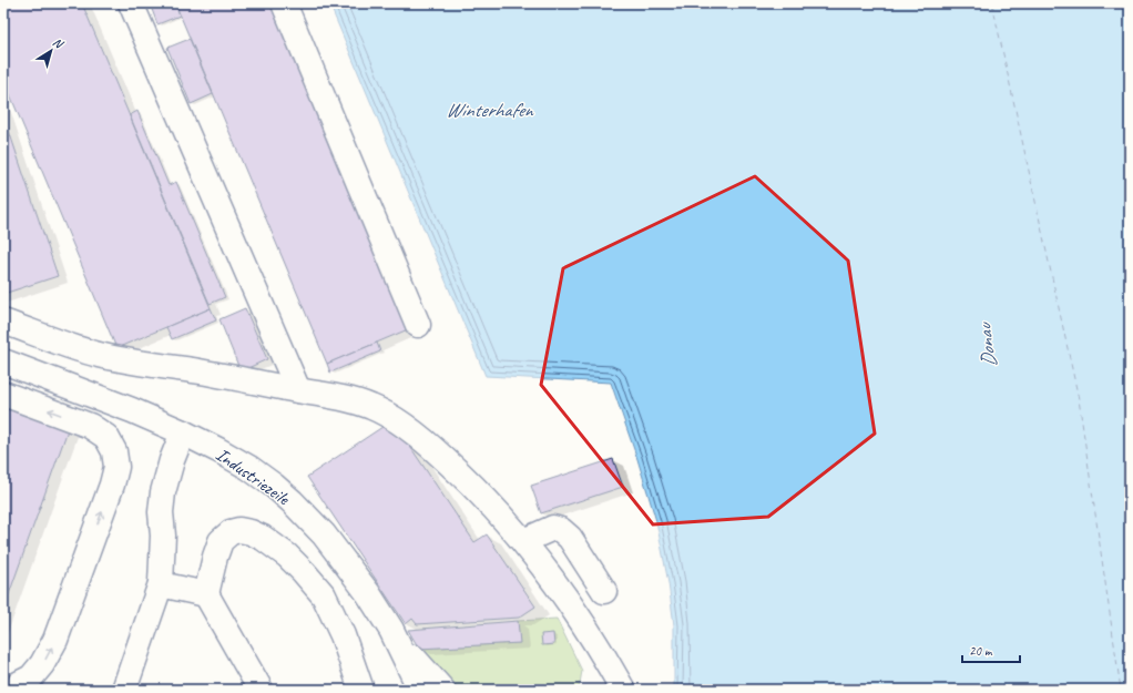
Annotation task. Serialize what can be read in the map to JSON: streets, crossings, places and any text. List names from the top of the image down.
{
  "streets": {
    "street": ["Industriezeile"]
  },
  "water": ["Winterhafen", "Donau"],
  "scale_bar": "20 m",
  "north": "top right"
}
